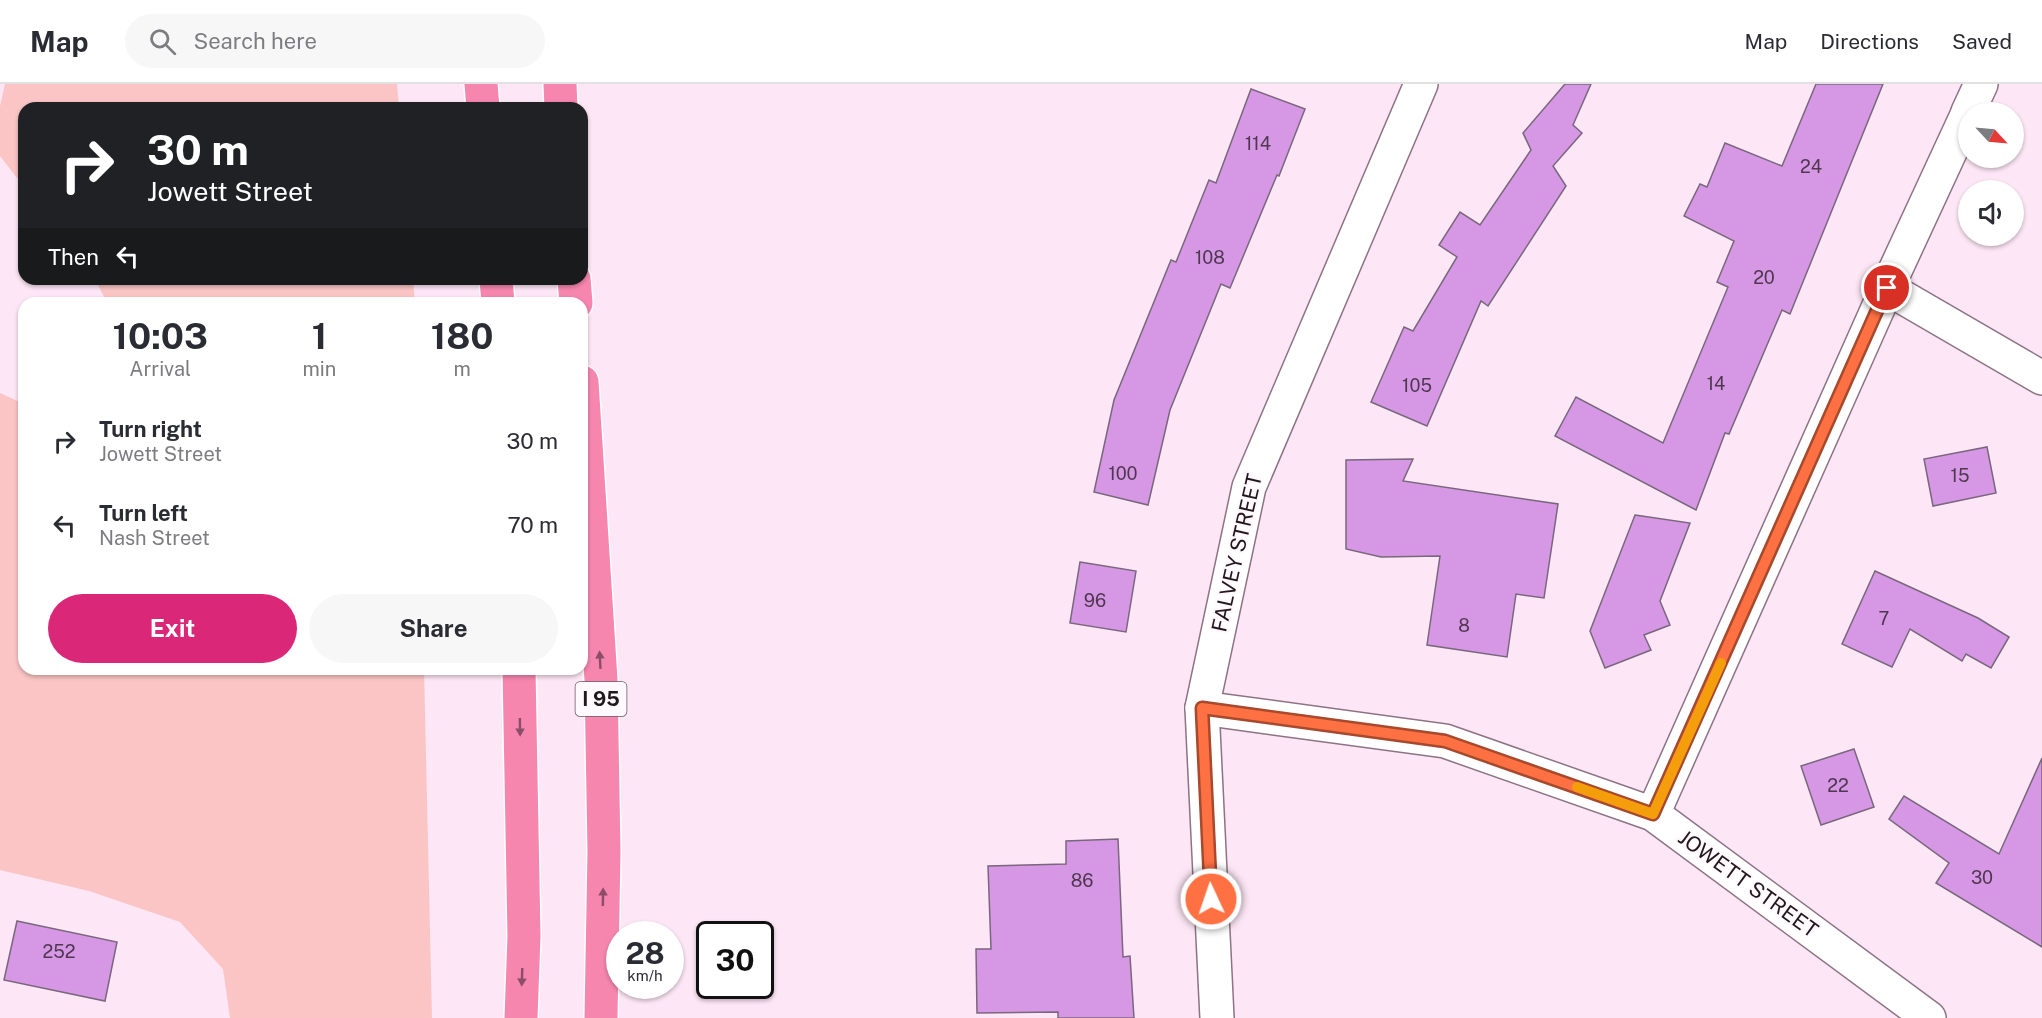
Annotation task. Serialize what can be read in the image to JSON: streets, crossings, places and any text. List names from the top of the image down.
{
  "streets": {
    "highway": ["I 95"],
    "street": ["FALVEY STREET", "JOWETT STREET"]
  },
  "crossings": [
    ["FALVEY STREET", "JOWETT STREET"]
  ],
  "house_numbers": [
    "114",
    "24",
    "108",
    "20",
    "14",
    "105",
    "100",
    "15",
    "96",
    "7",
    "8",
    "22",
    "30",
    "86",
    "252"
  ],
  "north": "bottom right",
  "page": {
    "header": "Map",
    "search": "Search here",
    "nav": ["Map", "Directions", "Saved"],
    "turn": ["30 m", "Jowett Street"],
    "then": "Then",
    "eta": [
      "10:03",
      "Arrival",
      "1",
      "min",
      "180",
      "m"
    ],
    "list": [
      {
        "name": "Turn right",
        "note": "Jowett Street",
        "value": "30 m"
      },
      {
        "name": "Turn left",
        "note": "Nash Street",
        "value": "70 m"
      }
    ],
    "buttons": ["Exit", "Share"],
    "speed": "28 km/h",
    "limit": "30"
  }
}
